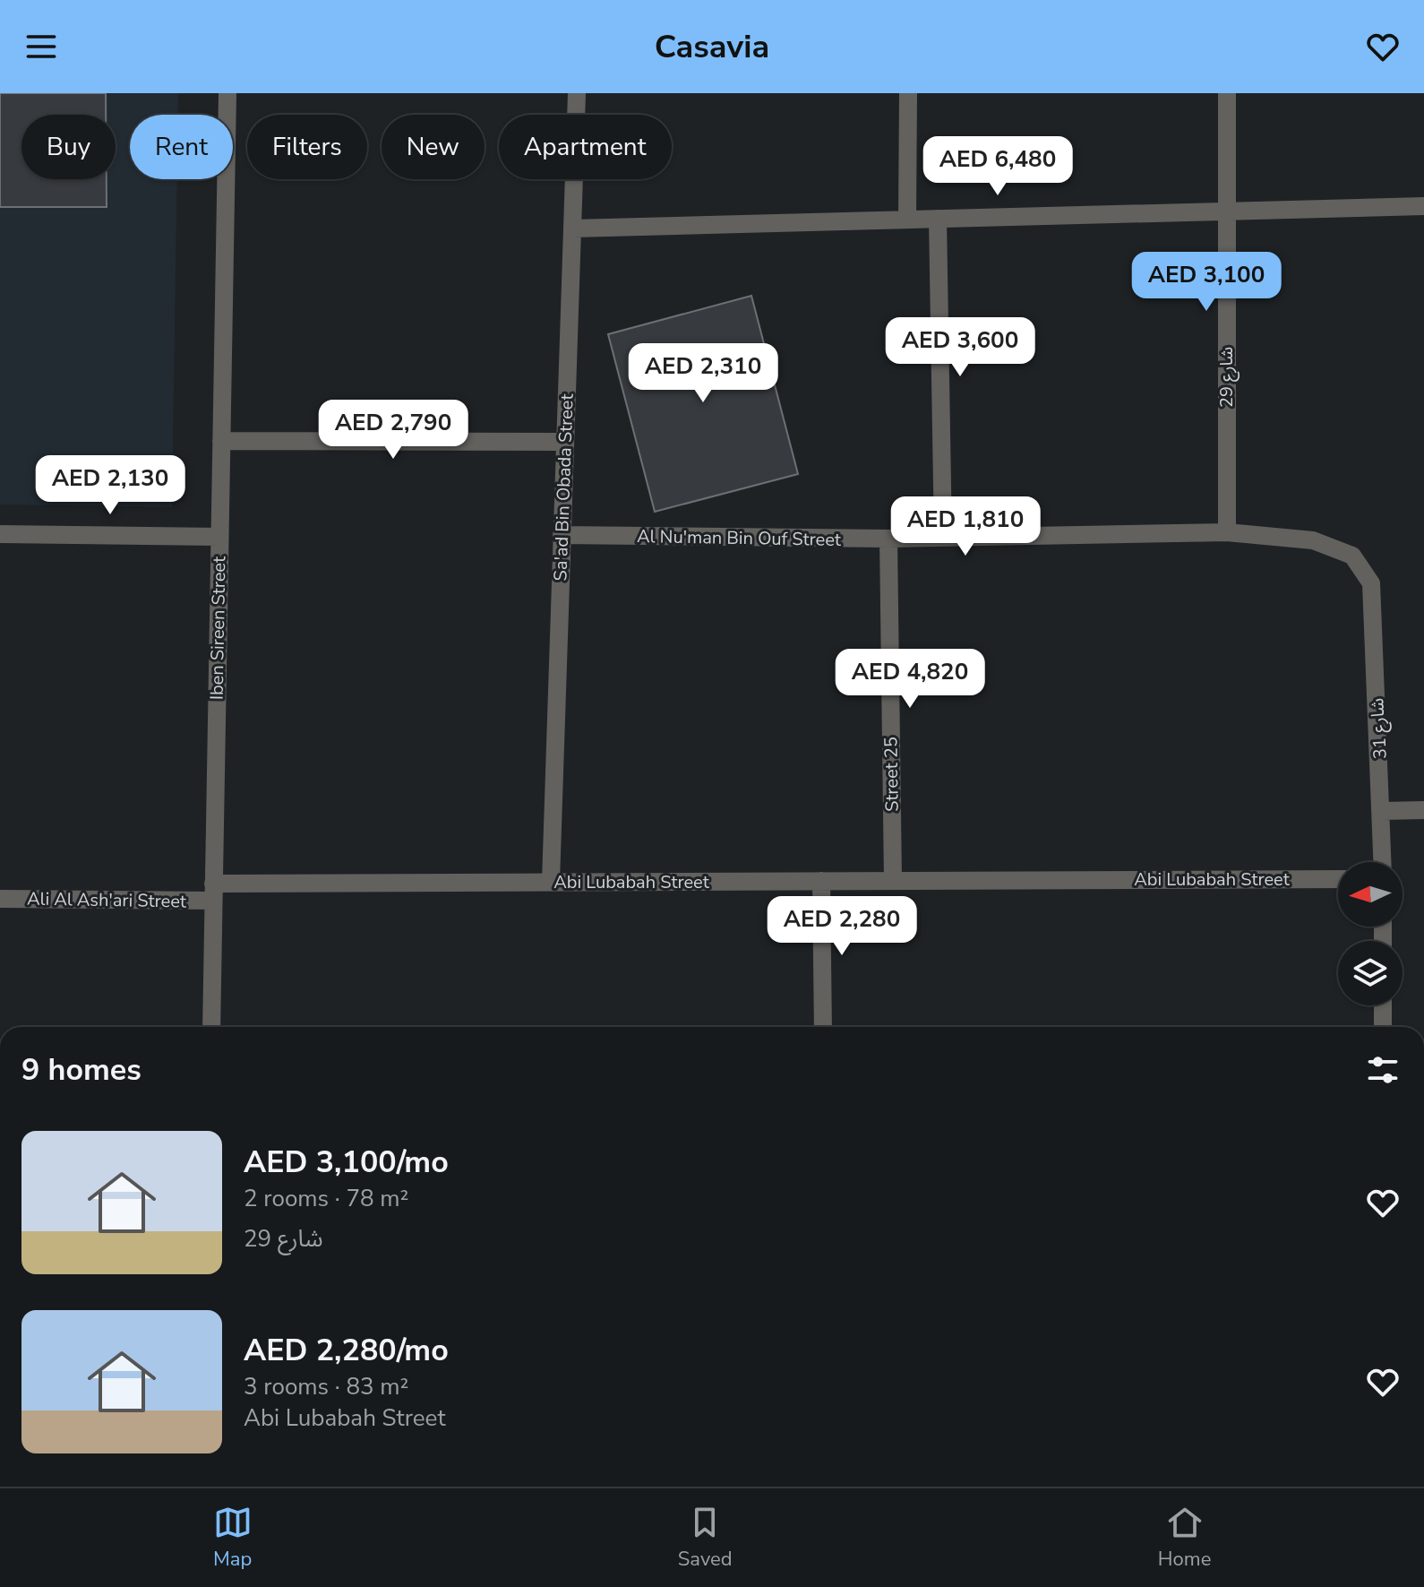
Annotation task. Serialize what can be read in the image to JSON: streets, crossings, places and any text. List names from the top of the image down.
{
  "streets": {
    "street": [
      "شارع 29",
      "Sa'ad Bin Obada Street",
      "Al Nu'man Bin Ouf Street",
      "Iben Sireen Street",
      "شارع 31",
      "Street 25",
      "Abi Lubabah Street",
      "Ali Al Ash'ari Street"
    ]
  },
  "crossings": [
    ["شارع 29", "Al Nu'man Bin Ouf Street"],
    ["Sa'ad Bin Obada Street", "Al Nu'man Bin Ouf Street"],
    ["Sa'ad Bin Obada Street", "Abi Lubabah Street"],
    ["Al Nu'man Bin Ouf Street", "شارع 31"],
    ["Al Nu'man Bin Ouf Street", "Street 25"],
    ["Iben Sireen Street", "Abi Lubabah Street"],
    ["Iben Sireen Street", "Ali Al Ash'ari Street"],
    ["Street 25", "Abi Lubabah Street"],
    ["Abi Lubabah Street", "Ali Al Ash'ari Street"]
  ],
  "north": "left",
  "page": {
    "header": "Casavia",
    "chip": [
      "Buy",
      "Rent",
      "Filters",
      "New",
      "Apartment"
    ],
    "price": [
      "AED 6,480",
      "AED 3,100",
      "AED 3,600",
      "AED 2,310",
      "AED 2,790",
      "AED 2,130",
      "AED 1,810",
      "AED 4,820",
      "AED 2,280"
    ],
    "heading": "9 homes",
    "list": [
      {
        "name": "AED 3,100/mo",
        "note": "2 rooms · 78 m² · شارع 29"
      },
      {
        "name": "AED 2,280/mo",
        "note": "3 rooms · 83 m² · Abi Lubabah Street"
      }
    ],
    "tabs": ["Map", "Saved", "Home"]
  }
}
